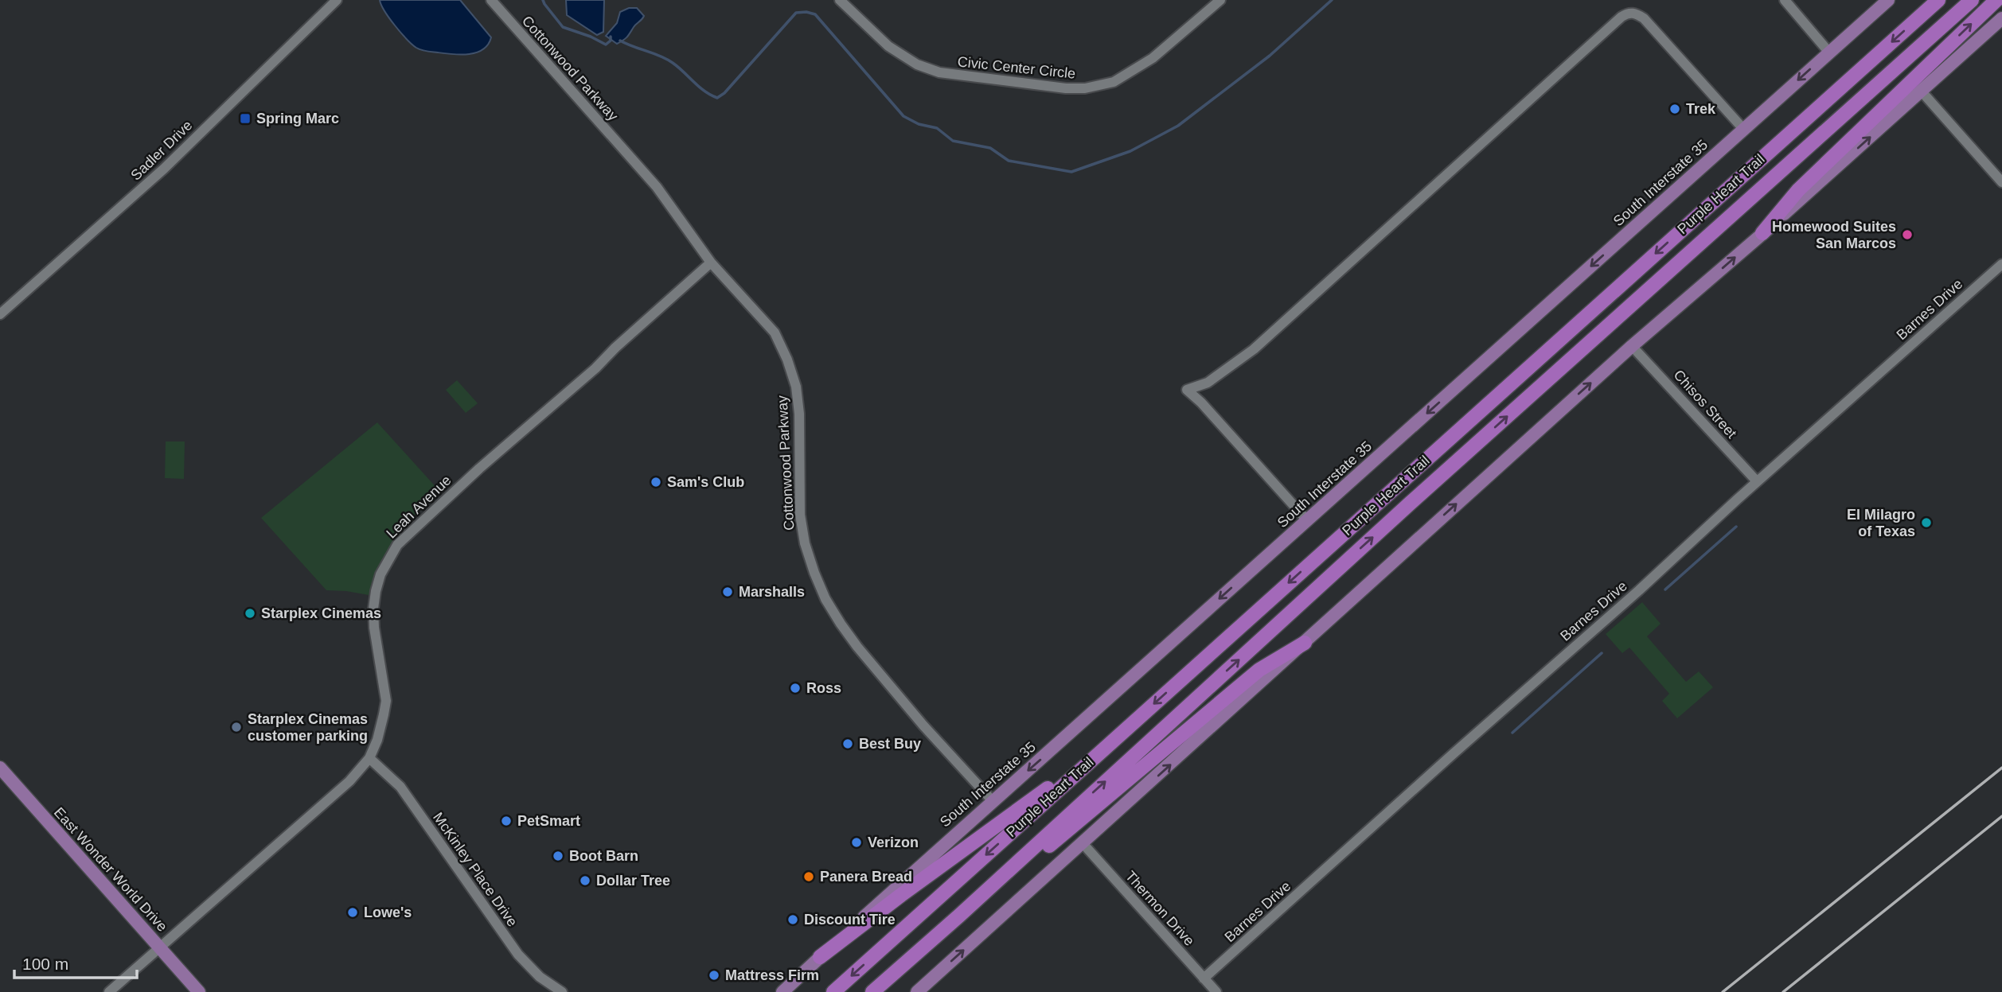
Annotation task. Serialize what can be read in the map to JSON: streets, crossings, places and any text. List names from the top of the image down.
{
  "streets": {
    "highway": ["Purple Heart Trail"],
    "main road": ["South Interstate 35", "East Wonder World Drive"],
    "street": [
      "Civic Center Circle",
      "Cottonwood Parkway",
      "Sadler Drive",
      "Barnes Drive",
      "Chisos Street",
      "Leah Avenue",
      "McKinley Place Drive",
      "Thermon Drive"
    ]
  },
  "crossings": [
    ["Cottonwood Parkway", "South Interstate 35"],
    ["Cottonwood Parkway", "Leah Avenue"],
    ["Barnes Drive", "Chisos Street"],
    ["Barnes Drive", "Thermon Drive"],
    ["Leah Avenue", "East Wonder World Drive"],
    ["Leah Avenue", "McKinley Place Drive"]
  ],
  "places": {
    "other": [
      "Trek",
      "Homewood Suites San Marcos",
      "Sam's Club",
      "El Milagro of Texas",
      "Marshalls",
      "Starplex Cinemas",
      "Ross",
      "Starplex Cinemas customer parking",
      "Best Buy",
      "PetSmart",
      "Verizon",
      "Boot Barn",
      "Panera Bread",
      "Dollar Tree",
      "Lowe's",
      "Discount Tire",
      "Mattress Firm"
    ],
    "transit": ["Spring Marc"]
  },
  "scale_bar": "100 m"
}
